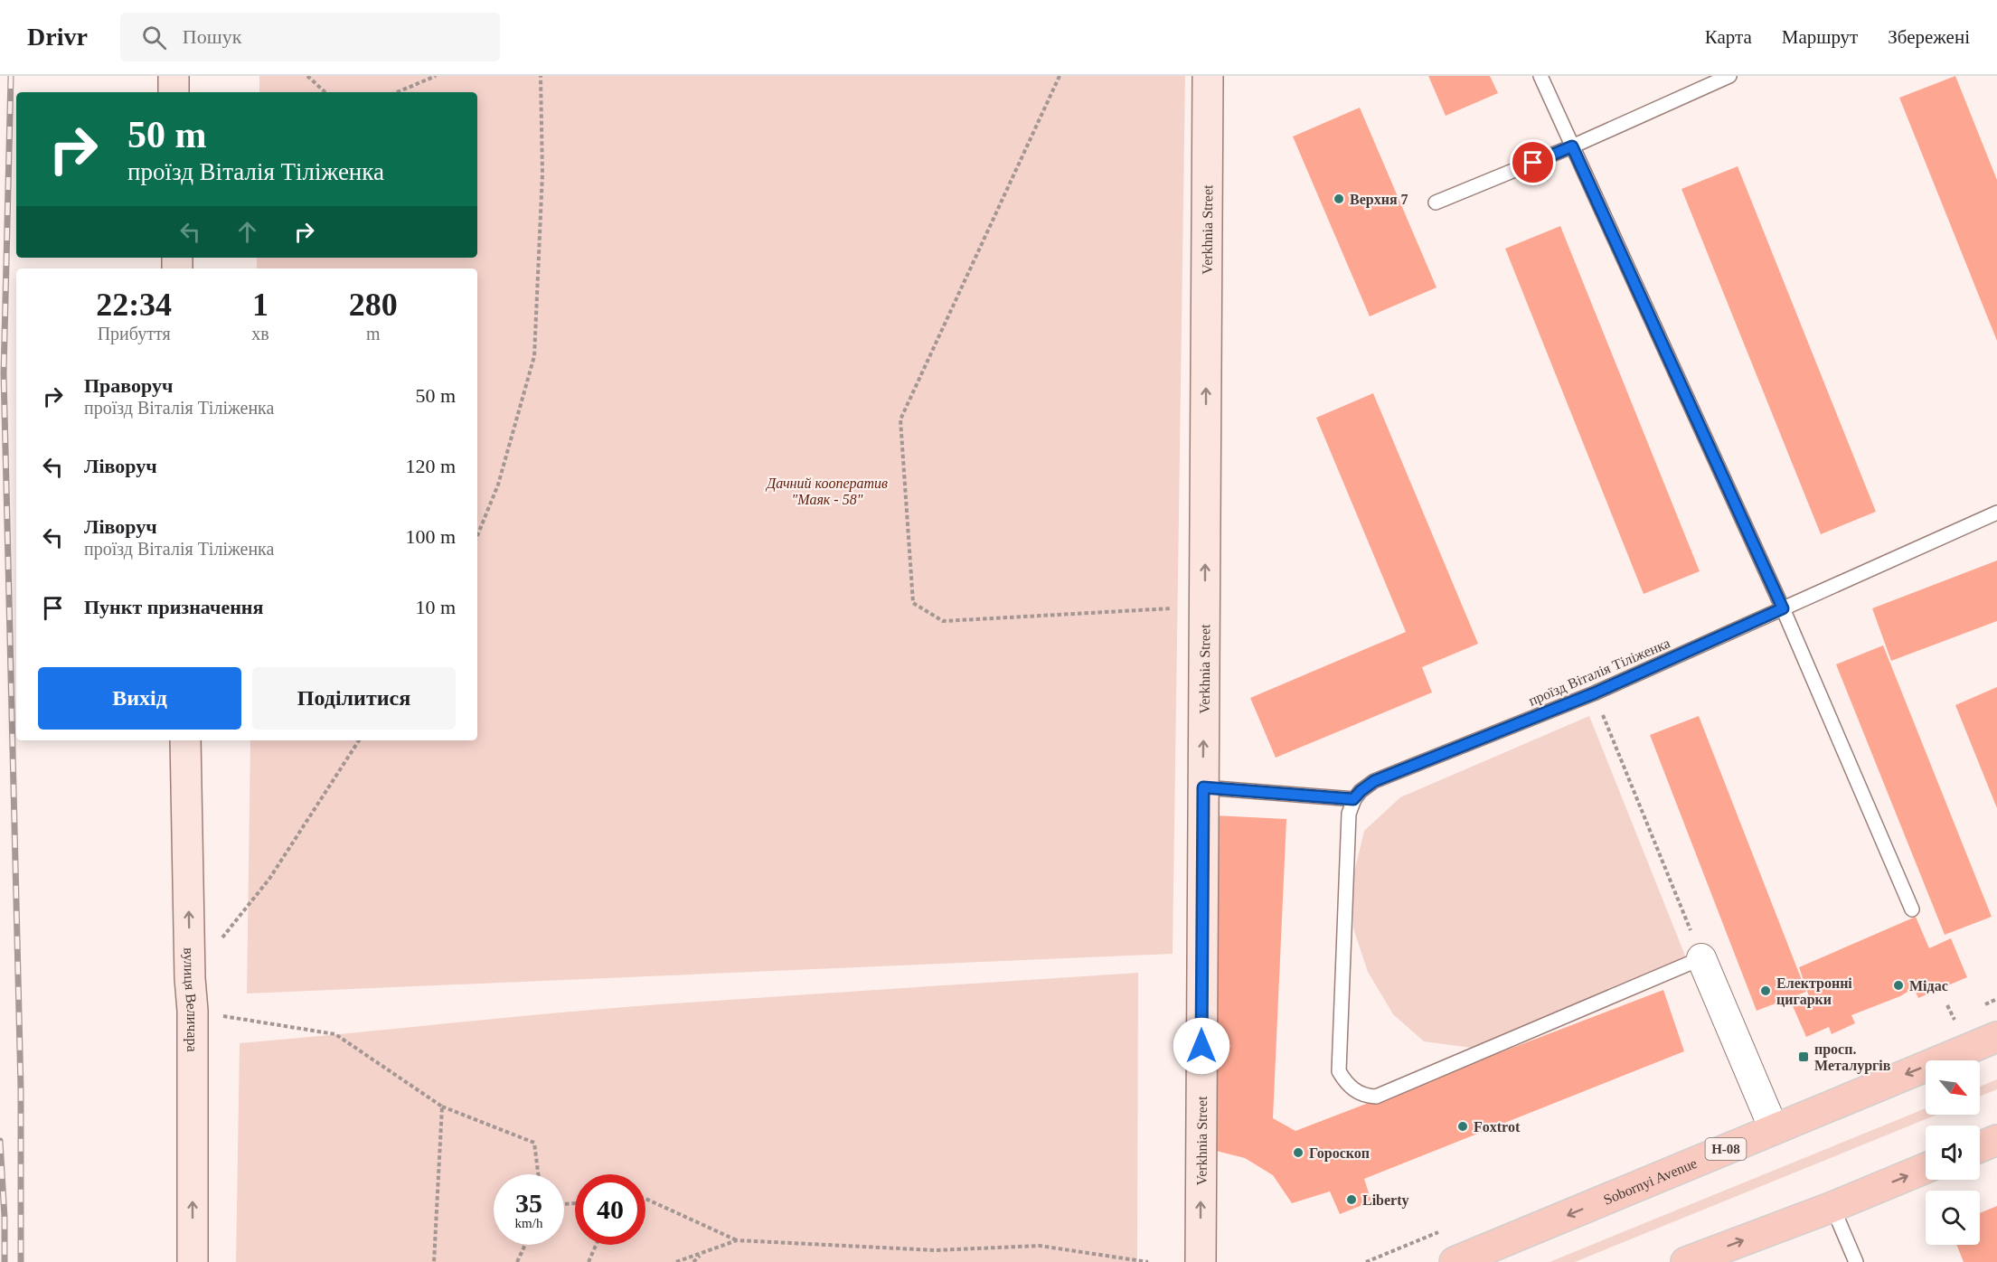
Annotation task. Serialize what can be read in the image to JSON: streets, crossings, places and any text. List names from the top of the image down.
{
  "streets": {
    "main road": ["Н-08", "Sobornyi Avenue"],
    "street": ["Verkhnia Street", "вулиця Величара"],
    "lane": ["проїзд Віталія Тіліженка"]
  },
  "one_way": ["Verkhnia Street", "вулиця Величара"],
  "parks": ["Дачний кооператив \"Маяк - 58\""],
  "places": {
    "other": [
      "Верхня 7",
      "Мідас",
      "Електронні цигарки",
      "Foxtrot",
      "Гороскоп",
      "Liberty"
    ],
    "transit": ["просп. Металургів"]
  },
  "north": "bottom right",
  "page": {
    "header": "Drivr",
    "search": "Пошук",
    "nav": ["Карта", "Маршрут", "Збережені"],
    "turn": ["50 m", "проїзд Віталія Тіліженка"],
    "eta": [
      "22:34",
      "Прибуття",
      "1",
      "хв",
      "280",
      "m"
    ],
    "list": [
      {
        "name": "Праворуч",
        "note": "проїзд Віталія Тіліженка",
        "value": "50 m"
      },
      {
        "name": "Ліворуч",
        "value": "120 m"
      },
      {
        "name": "Ліворуч",
        "note": "проїзд Віталія Тіліженка",
        "value": "100 m"
      },
      {
        "name": "Пункт призначення",
        "value": "10 m"
      }
    ],
    "buttons": ["Вихід", "Поділитися"],
    "speed": "35 km/h",
    "limit": "40"
  }
}
